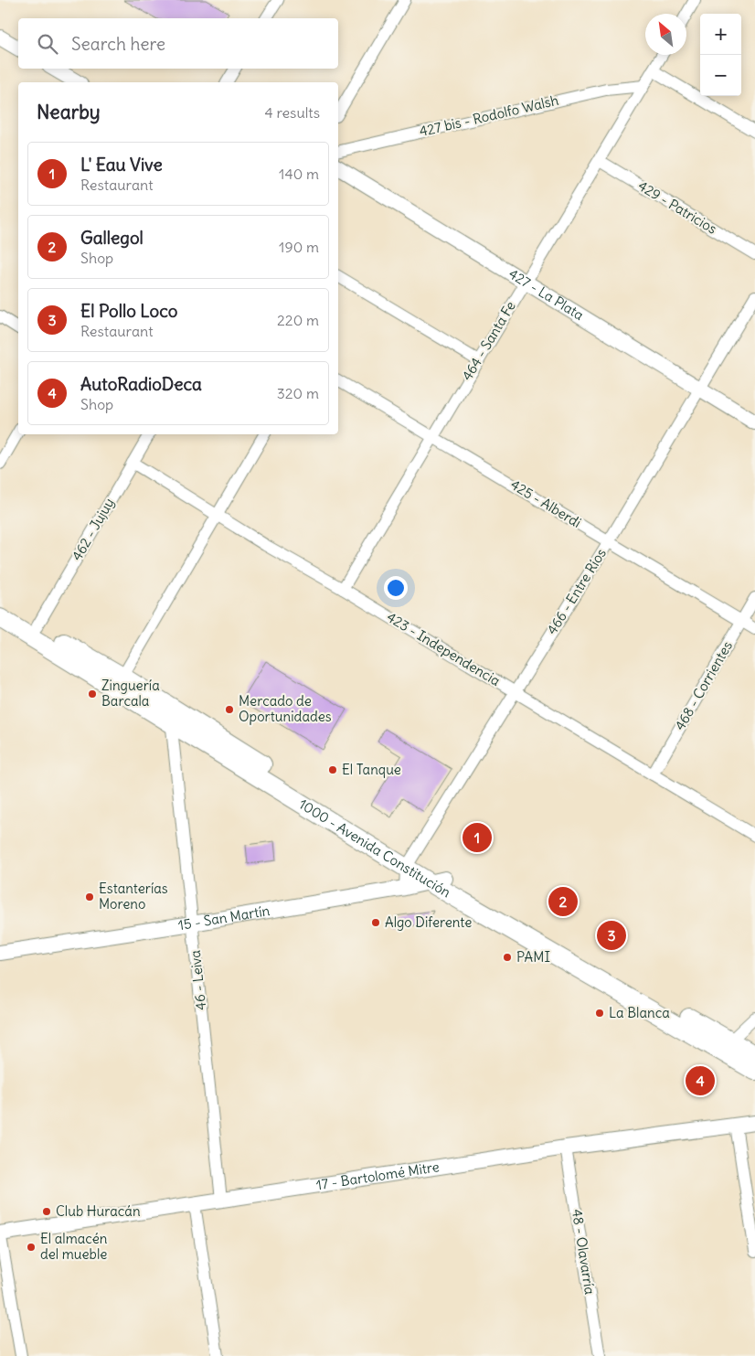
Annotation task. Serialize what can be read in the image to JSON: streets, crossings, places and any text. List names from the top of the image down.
{
  "streets": {
    "main road": ["1000 - Avenida Constitución"],
    "street": [
      "427 bis - Rodolfo Walsh",
      "429 - Patricios",
      "427 - La Plata",
      "464 - Santa Fe",
      "425 - Alberdi",
      "462 - Jujuy",
      "466 - Entre Ríos",
      "423 - Independencia",
      "468 - Corrientes",
      "15 - San Martín",
      "46 - Leiva",
      "17 - Bartolomé Mitre",
      "48 - Olavarría"
    ]
  },
  "crossings": [
    ["427 bis - Rodolfo Walsh", "464 - Santa Fe"],
    ["429 - Patricios", "464 - Santa Fe"],
    ["427 - La Plata", "464 - Santa Fe"],
    ["427 - La Plata", "466 - Entre Ríos"],
    ["464 - Santa Fe", "425 - Alberdi"],
    ["464 - Santa Fe", "423 - Independencia"],
    ["425 - Alberdi", "466 - Entre Ríos"],
    ["425 - Alberdi", "468 - Corrientes"],
    ["462 - Jujuy", "423 - Independencia"],
    ["462 - Jujuy", "1000 - Avenida Constitución"],
    ["466 - Entre Ríos", "423 - Independencia"],
    ["466 - Entre Ríos", "1000 - Avenida Constitución"],
    ["466 - Entre Ríos", "15 - San Martín"],
    ["423 - Independencia", "468 - Corrientes"],
    ["1000 - Avenida Constitución", "15 - San Martín"],
    ["1000 - Avenida Constitución", "46 - Leiva"],
    ["15 - San Martín", "46 - Leiva"],
    ["46 - Leiva", "17 - Bartolomé Mitre"],
    ["17 - Bartolomé Mitre", "48 - Olavarría"]
  ],
  "places": [
    "Zinguería Barcala",
    "Mercado de Oportunidades",
    "El Tanque",
    "Estanterías Moreno",
    "Algo Diferente",
    "PAMI",
    "La Blanca",
    "Club Huracán",
    "El almacén del mueble"
  ],
  "north": "top left",
  "page": {
    "map_buttons": ["+", "−"],
    "search": "Search here",
    "heading": ["Nearby", "4 results"],
    "list": [
      {
        "mark": "1",
        "name": "L' Eau Vive",
        "note": "Restaurant",
        "value": "140 m"
      },
      {
        "mark": "2",
        "name": "Gallegol",
        "note": "Shop",
        "value": "190 m"
      },
      {
        "mark": "3",
        "name": "El Pollo Loco",
        "note": "Restaurant",
        "value": "220 m"
      },
      {
        "mark": "4",
        "name": "AutoRadioDeca",
        "note": "Shop",
        "value": "320 m"
      }
    ],
    "pins": [
      "1",
      "2",
      "3",
      "4"
    ]
  }
}
